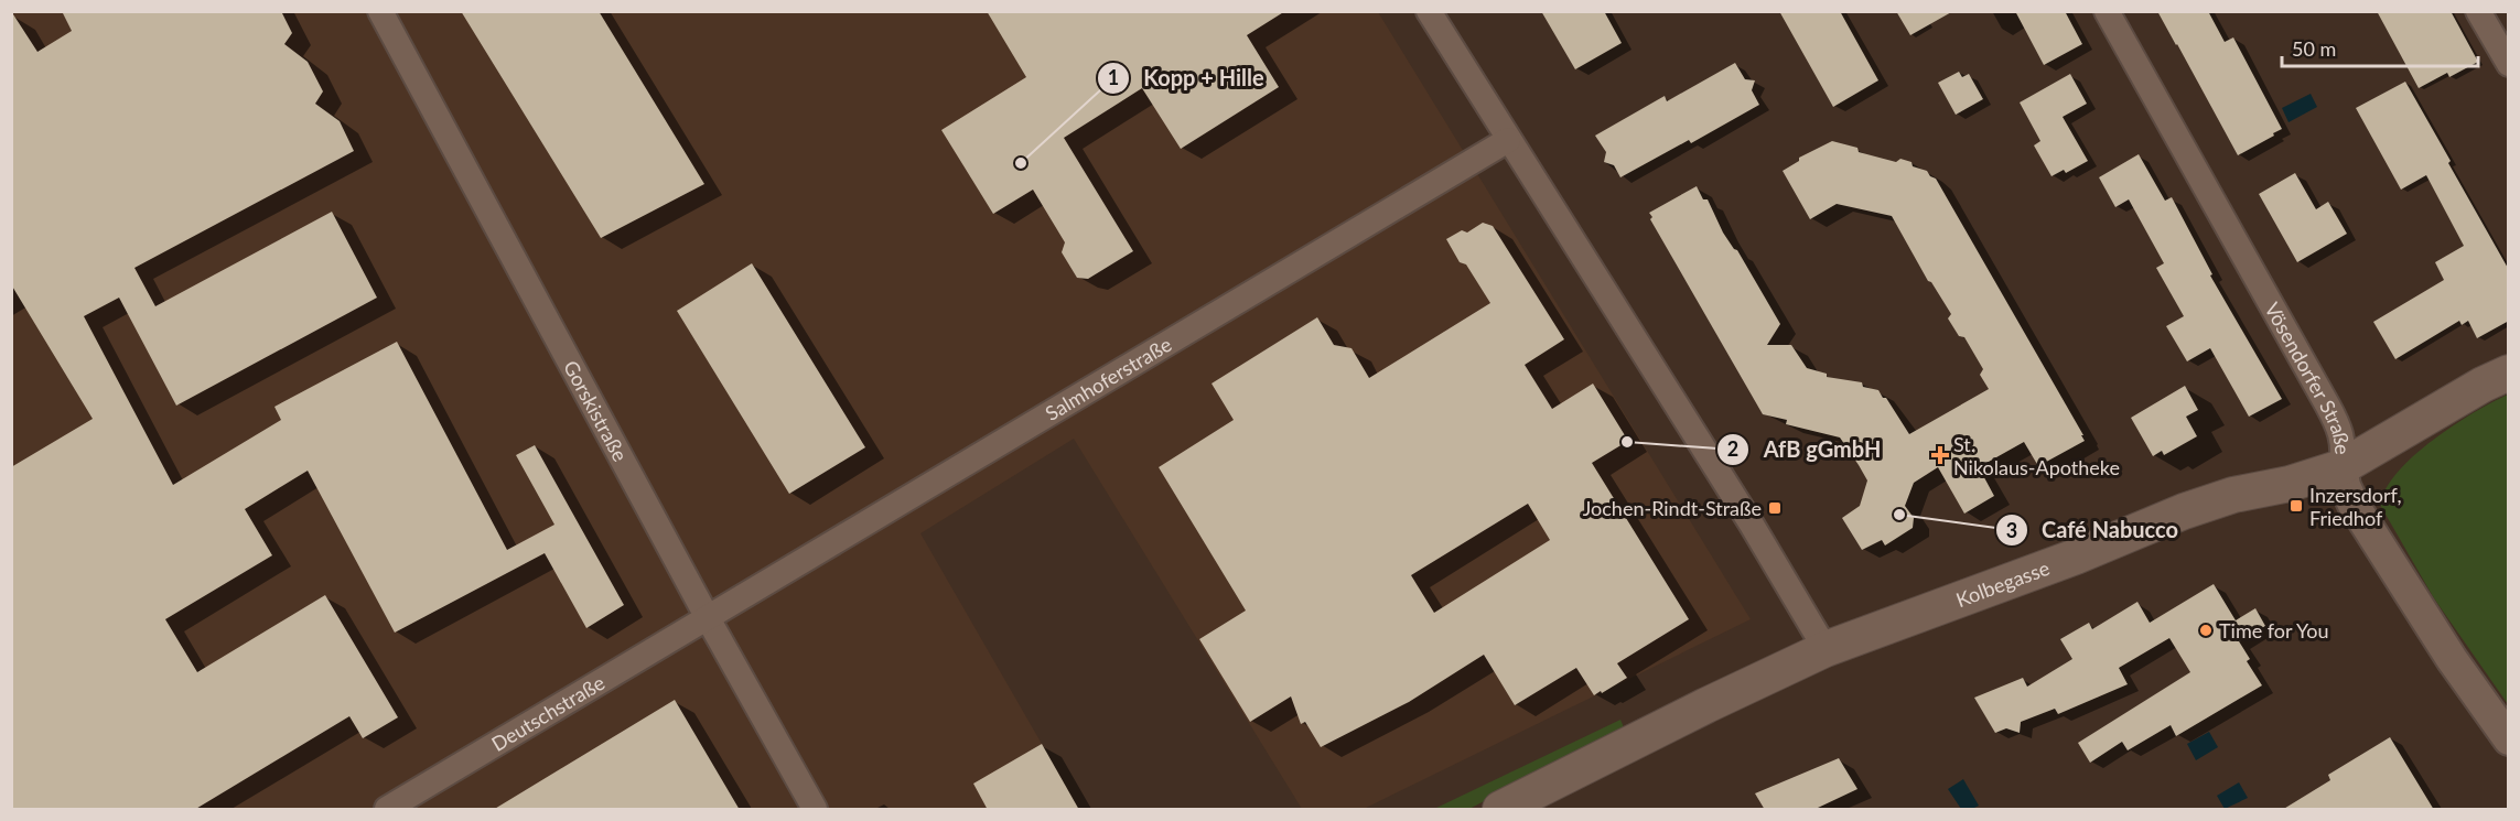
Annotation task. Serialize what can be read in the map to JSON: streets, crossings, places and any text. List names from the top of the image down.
{
  "streets": {
    "main road": ["Kolbegasse"],
    "street": [
      "Salmhoferstraße",
      "Vösendorfer Straße",
      "Gorskistraße",
      "Deutschstraße"
    ]
  },
  "crossings": [
    ["Salmhoferstraße", "Gorskistraße"],
    ["Salmhoferstraße", "Deutschstraße"],
    ["Vösendorfer Straße", "Kolbegasse"],
    ["Gorskistraße", "Deutschstraße"]
  ],
  "places": {
    "other": [
      "Kopp + Hille",
      "AfB gGmbH",
      "Café Nabucco",
      "Time for You"
    ],
    "health": ["St. Nikolaus-Apotheke"],
    "transit": ["Inzersdorf, Friedhof", "Jochen-Rindt-Straße"]
  },
  "scale_bar": "50 m"
}
